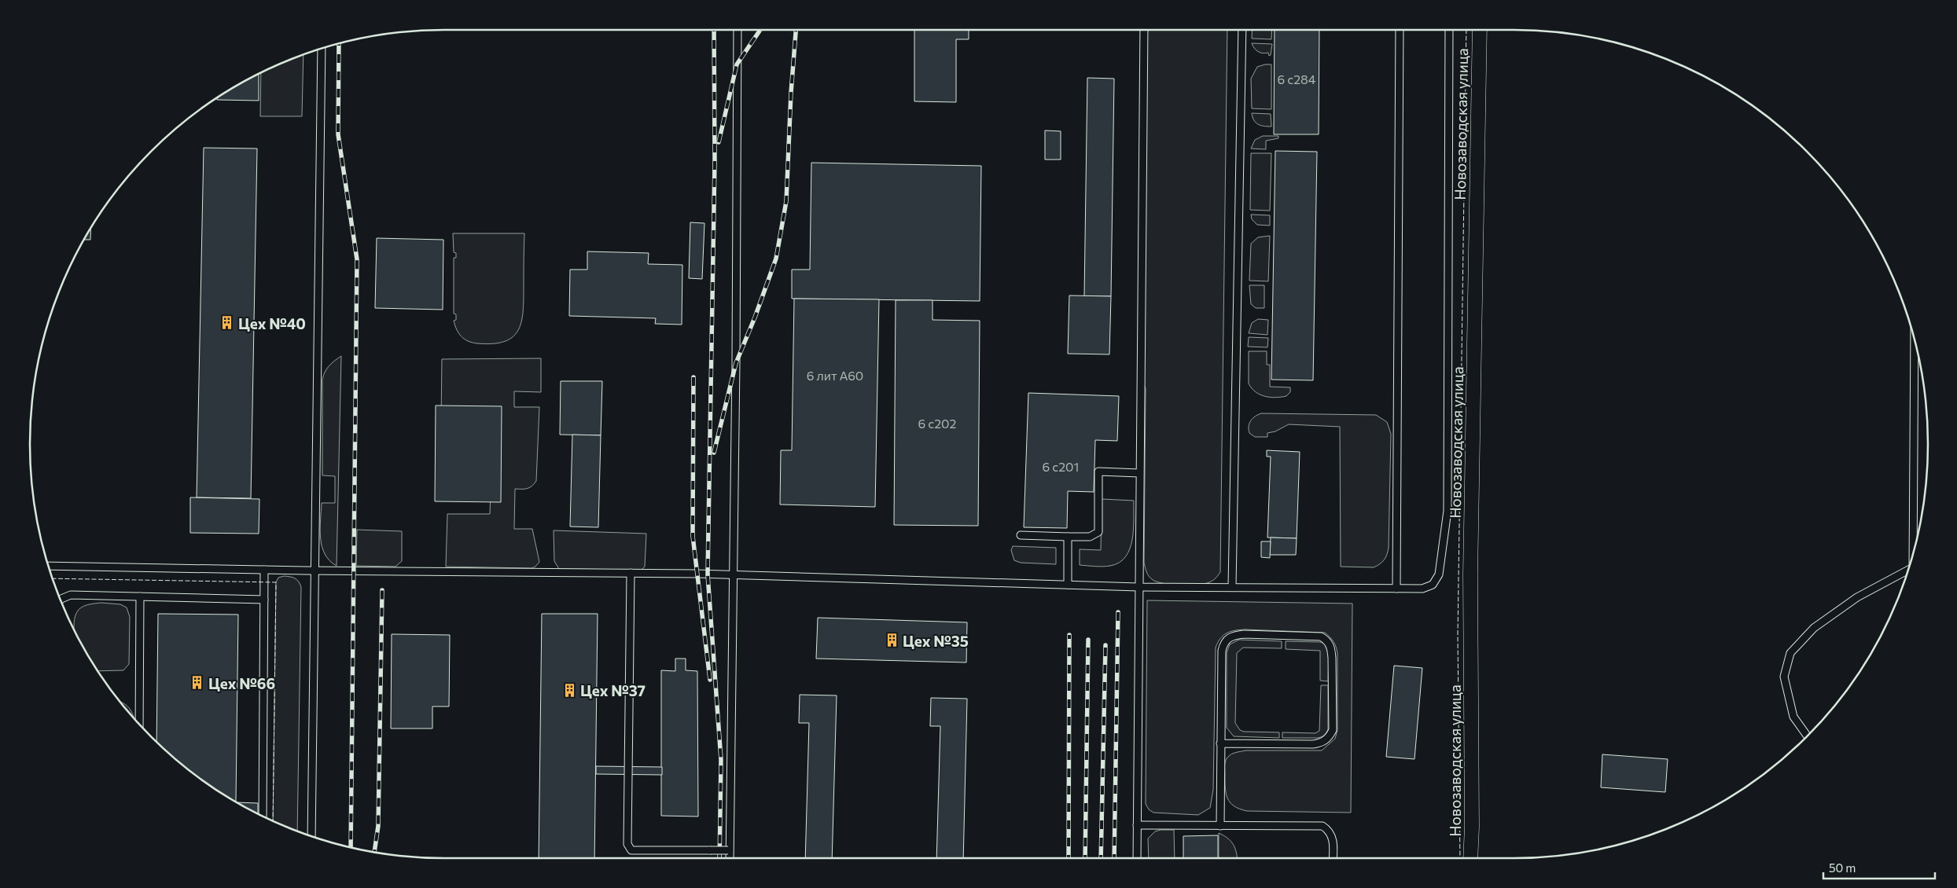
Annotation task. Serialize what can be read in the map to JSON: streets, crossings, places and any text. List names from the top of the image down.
{
  "streets": {
    "street": ["Новозаводская улица"]
  },
  "places": {
    "building": [
      "Цех №40",
      "Цех №35",
      "Цех №66",
      "Цех №37"
    ]
  },
  "house_numbers": [
    "6 с284",
    "6 лит А60",
    "6 с202",
    "6 с201"
  ],
  "scale_bar": "50 m"
}
